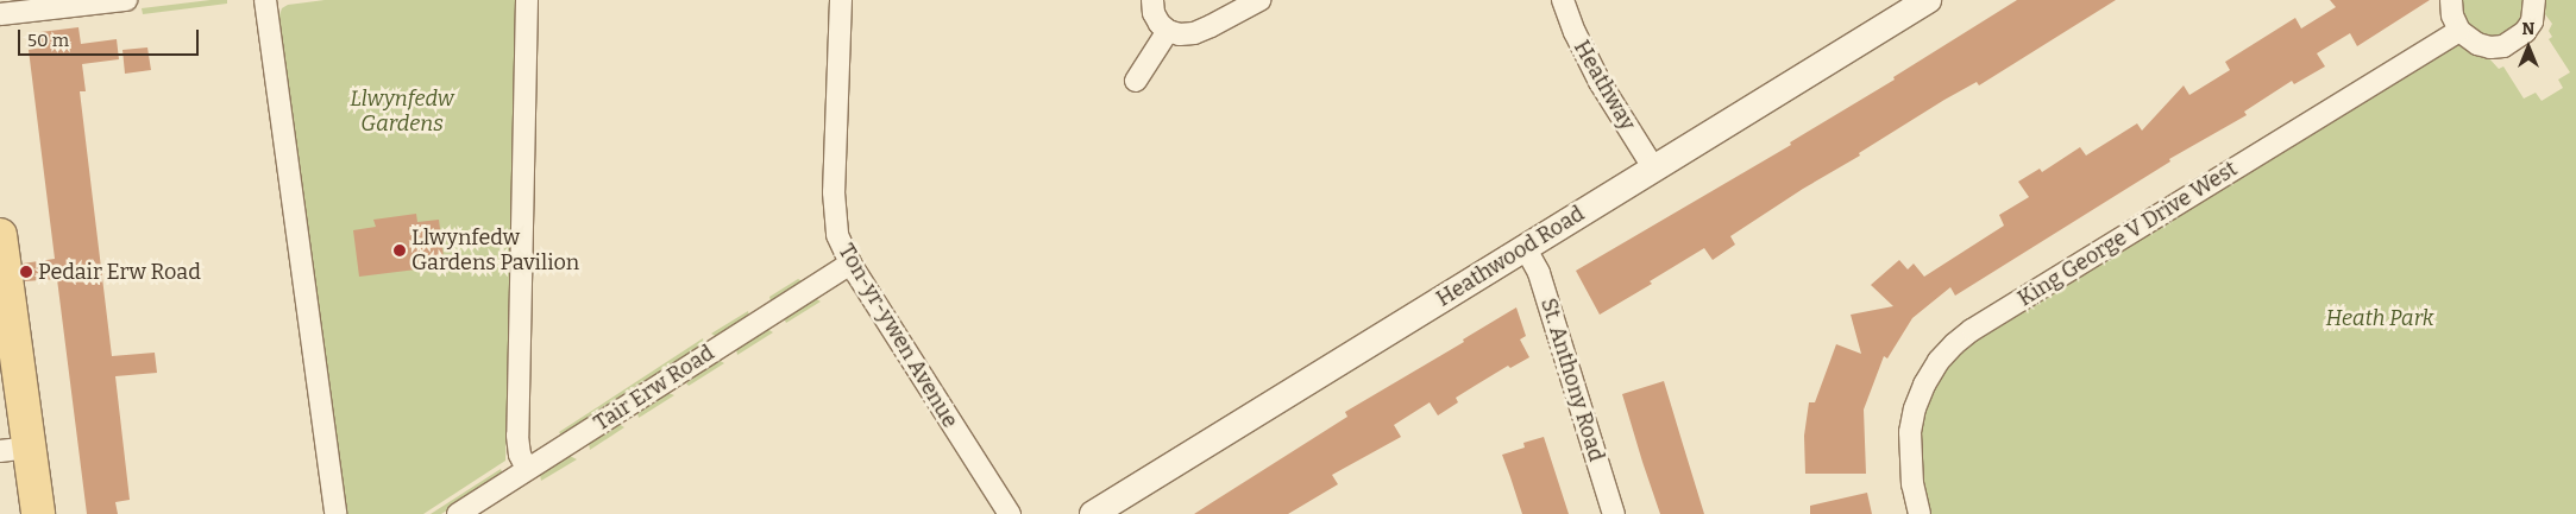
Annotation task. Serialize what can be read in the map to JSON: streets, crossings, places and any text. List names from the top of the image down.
{
  "streets": {
    "street": [
      "Heathway",
      "King George V Drive West",
      "Heathwood Road",
      "Ton-yr-ywen Avenue",
      "St. Anthony Road",
      "Tair Erw Road"
    ]
  },
  "crossings": [
    ["Heathway", "Heathwood Road"],
    ["Heathwood Road", "St. Anthony Road"],
    ["Ton-yr-ywen Avenue", "Tair Erw Road"]
  ],
  "parks": ["Llwynfedw Gardens", "Heath Park"],
  "places": ["Llwynfedw Gardens Pavilion", "Pedair Erw Road"],
  "scale_bar": "50 m",
  "north": "top"
}
